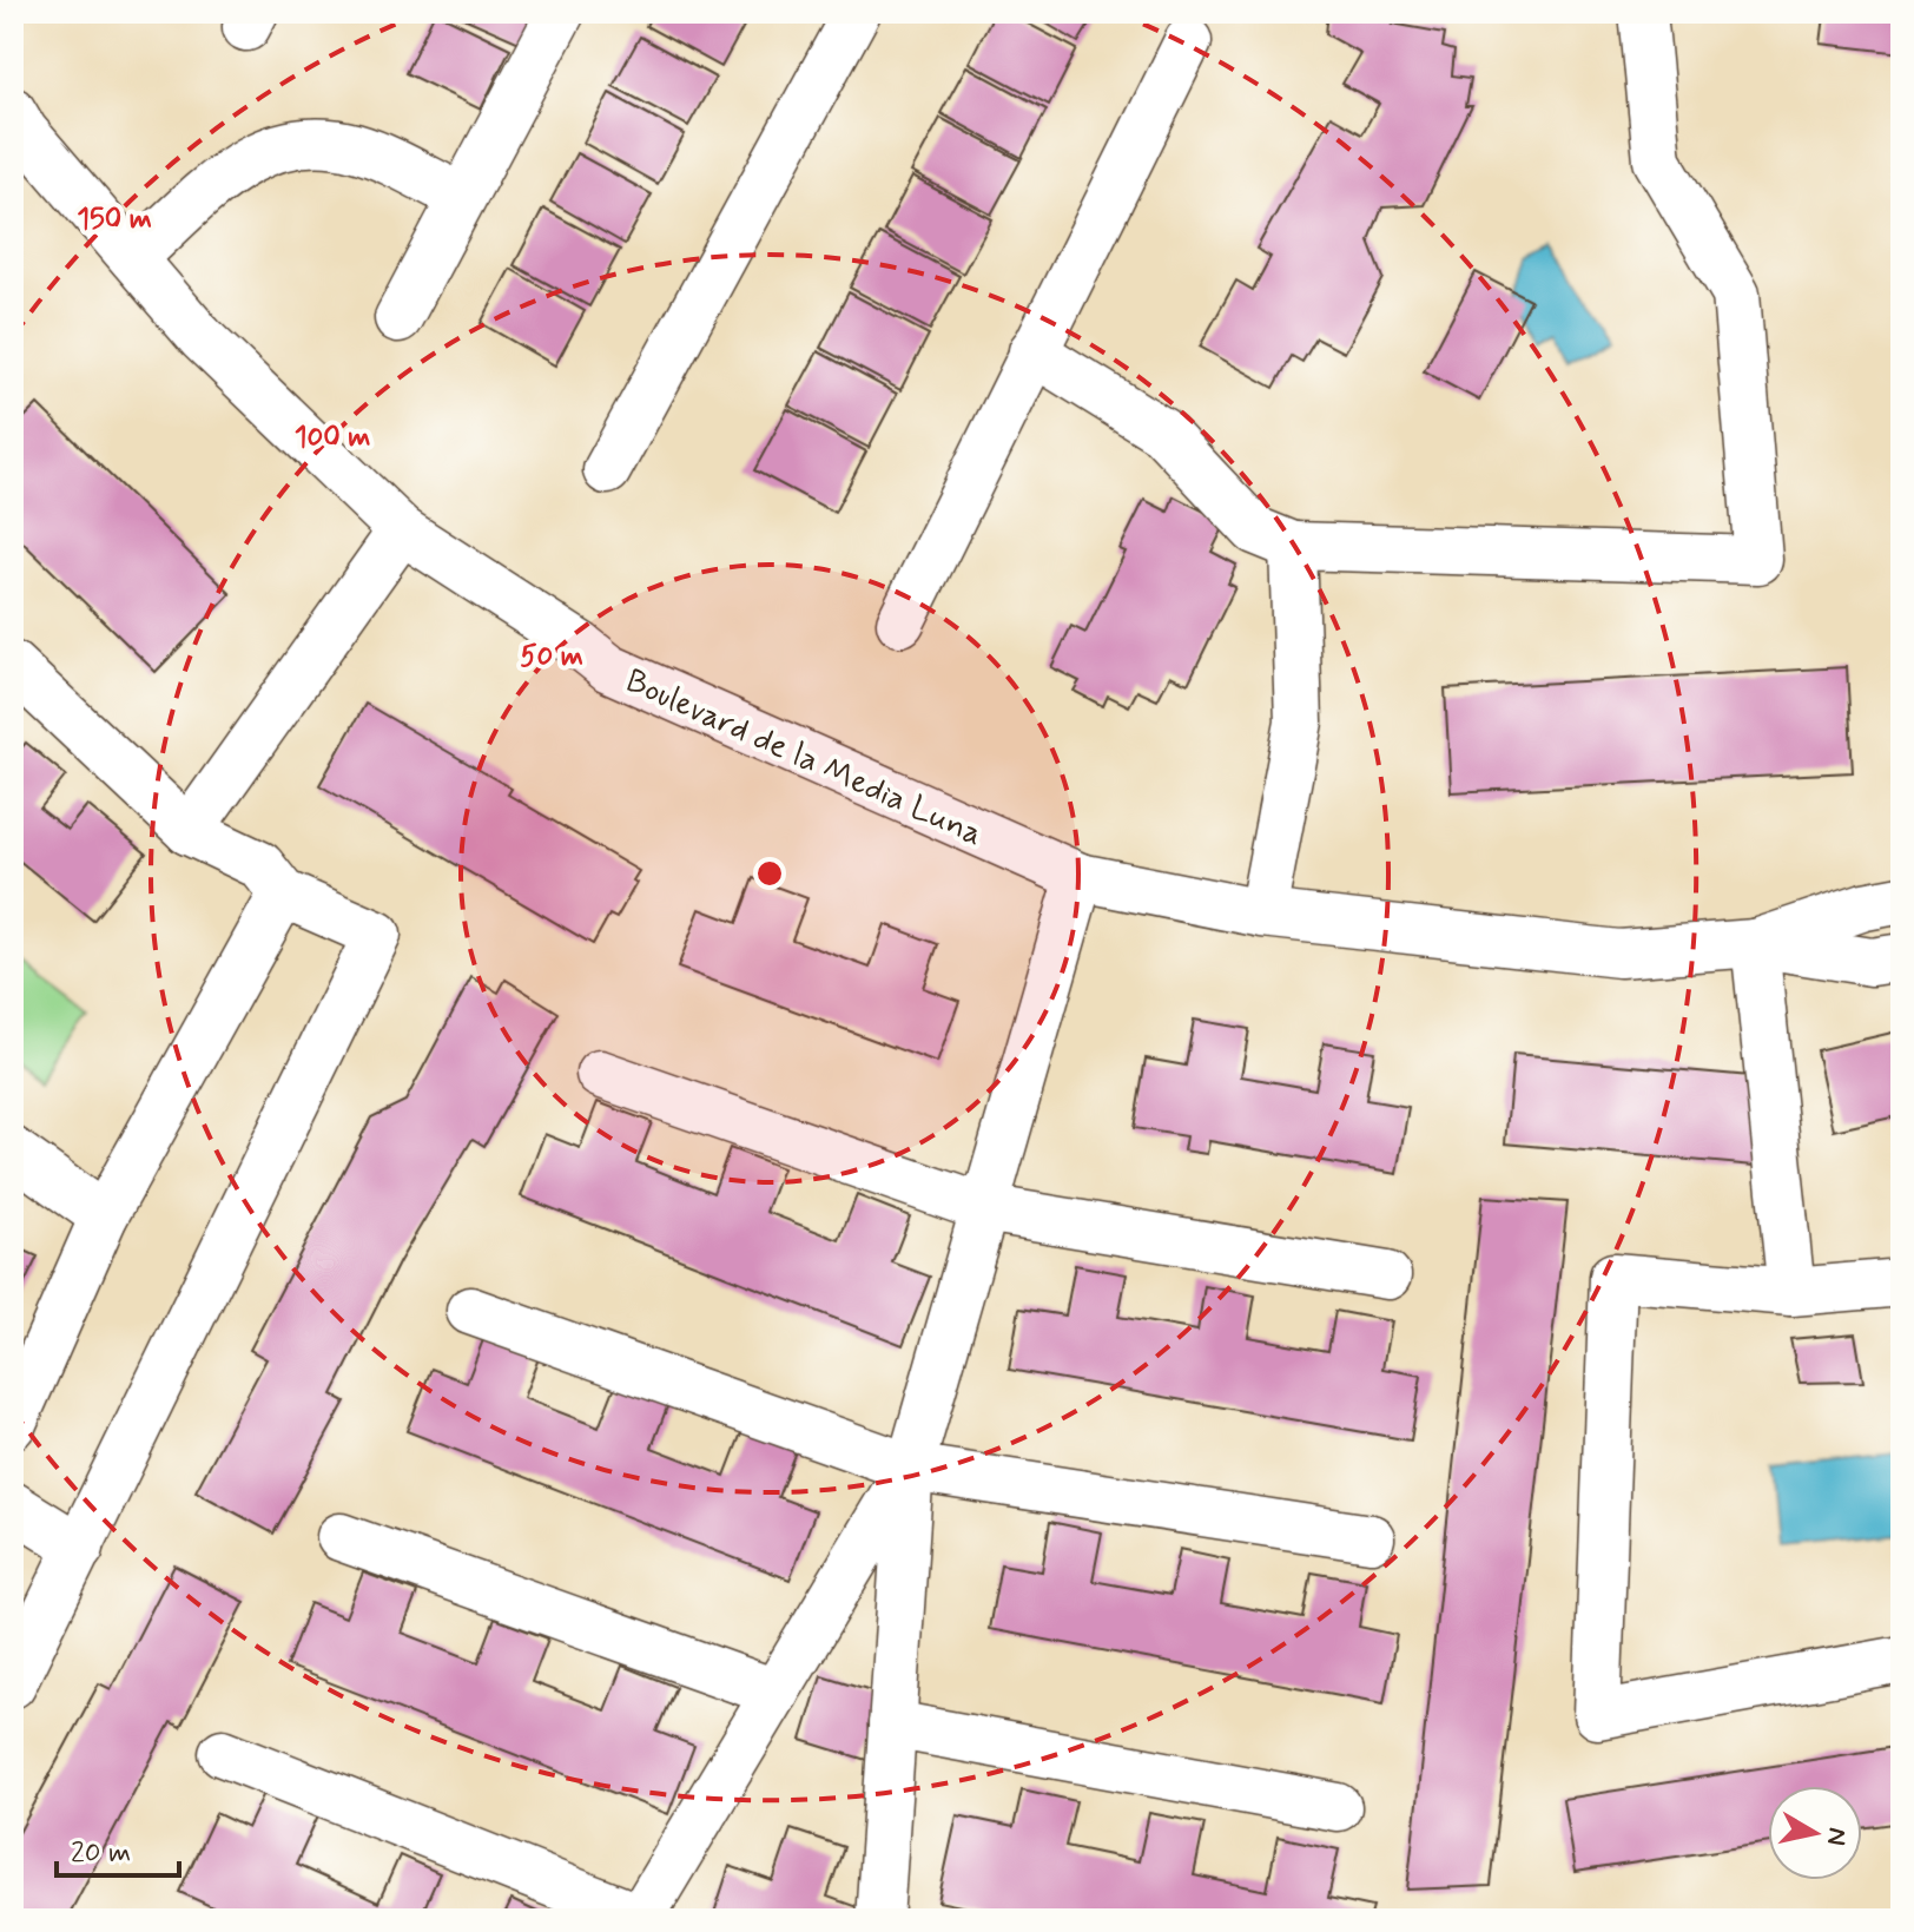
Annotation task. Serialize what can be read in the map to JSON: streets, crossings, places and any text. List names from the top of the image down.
{
  "streets": {
    "street": ["Boulevard de la Media Luna"]
  },
  "scale_bar": "20 m",
  "north": "right",
  "rings": ["150 m", "100 m", "50 m"]
}
